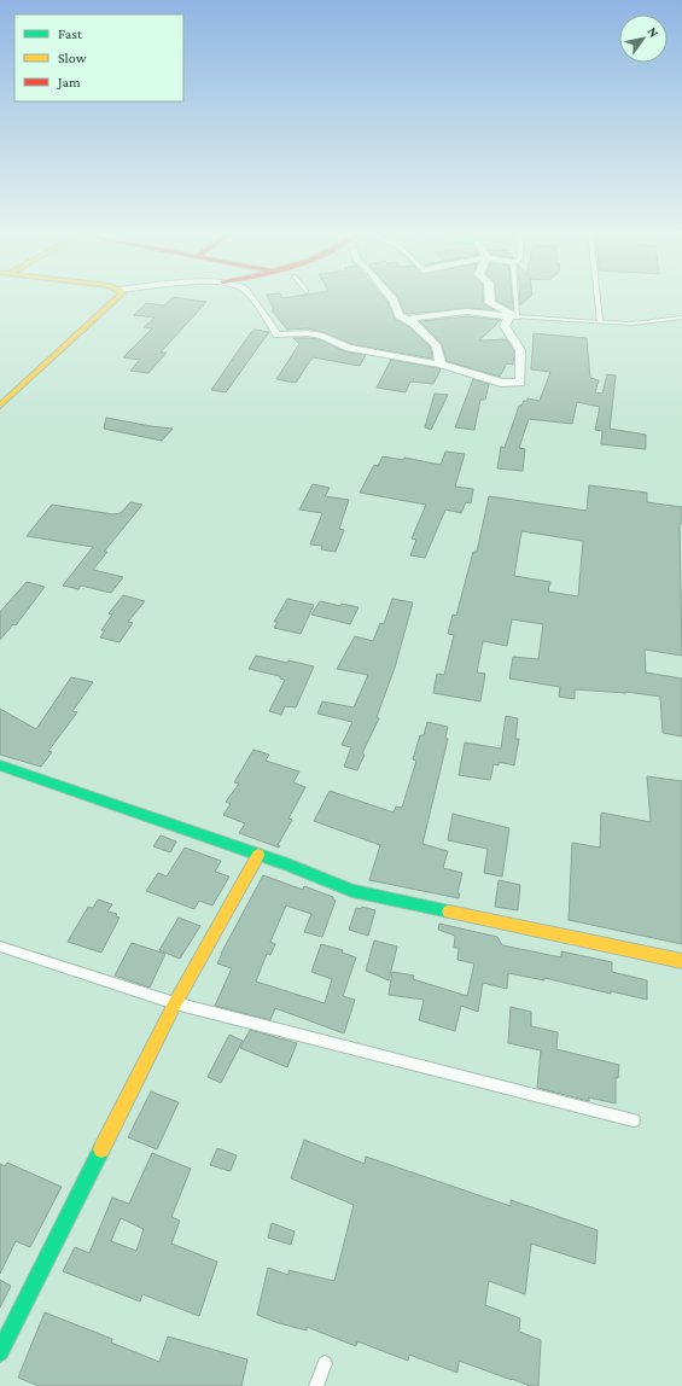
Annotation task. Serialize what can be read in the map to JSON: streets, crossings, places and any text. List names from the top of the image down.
{
  "legend": ["Fast", "Slow", "Jam"],
  "north": "top right"
}
